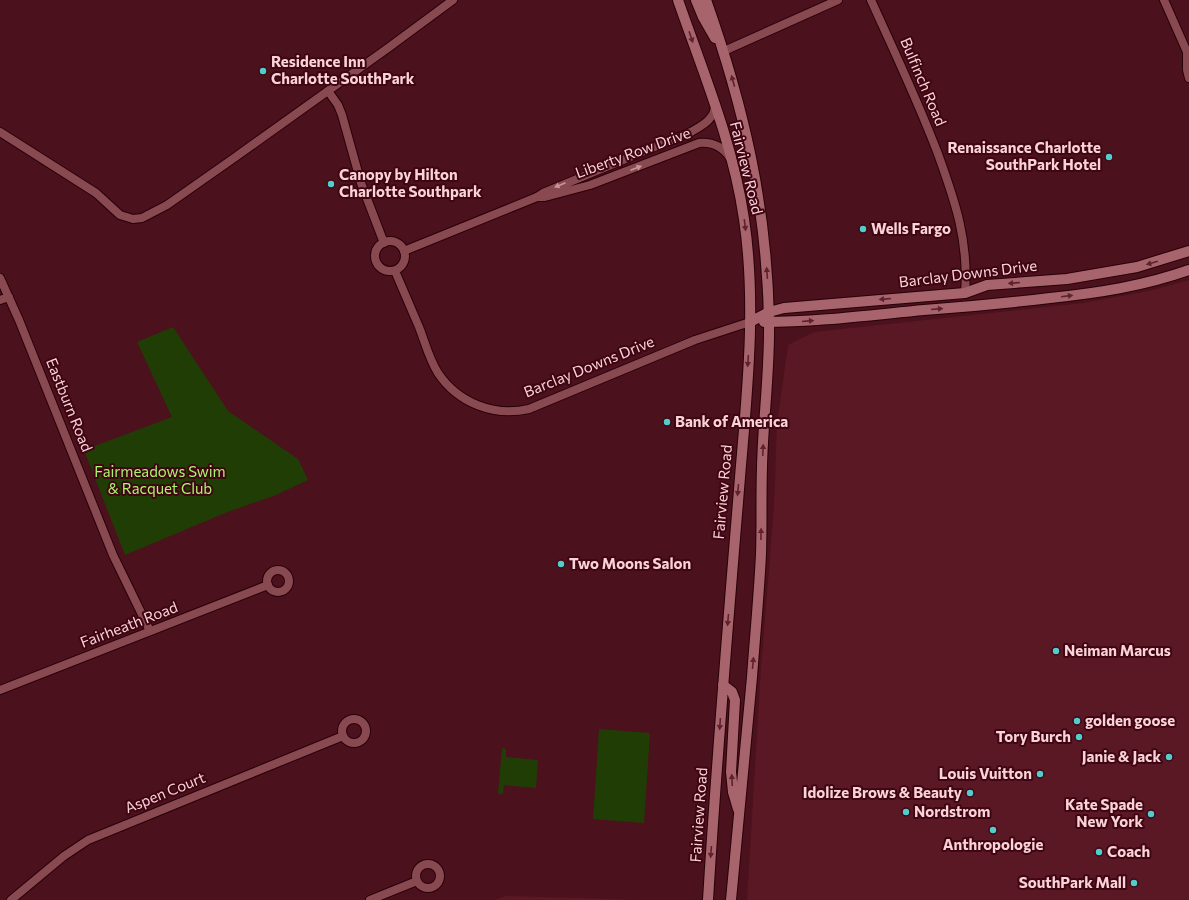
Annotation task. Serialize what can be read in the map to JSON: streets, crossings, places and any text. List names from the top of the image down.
{
  "streets": {
    "main road": ["Fairview Road", "Barclay Downs Drive"],
    "street": [
      "Bulfinch Road",
      "Liberty Row Drive",
      "Eastburn Road",
      "Fairheath Road",
      "Aspen Court"
    ]
  },
  "crossings": [
    ["Bulfinch Road", "Barclay Downs Drive"],
    ["Liberty Row Drive", "Fairview Road"],
    ["Liberty Row Drive", "Barclay Downs Drive"],
    ["Fairview Road", "Barclay Downs Drive"],
    ["Eastburn Road", "Fairheath Road"]
  ],
  "parks": ["Fairmeadows Swim & Racquet Club"],
  "places": [
    "Residence Inn Charlotte SouthPark",
    "Renaissance Charlotte SouthPark Hotel",
    "Canopy by Hilton Charlotte Southpark",
    "Wells Fargo",
    "Bank of America",
    "Two Moons Salon",
    "Neiman Marcus",
    "golden goose",
    "Tory Burch",
    "Janie & Jack",
    "Louis Vuitton",
    "Idolize Brows & Beauty",
    "Nordstrom",
    "Kate Spade New York",
    "Anthropologie",
    "Coach",
    "SouthPark Mall"
  ]
}
